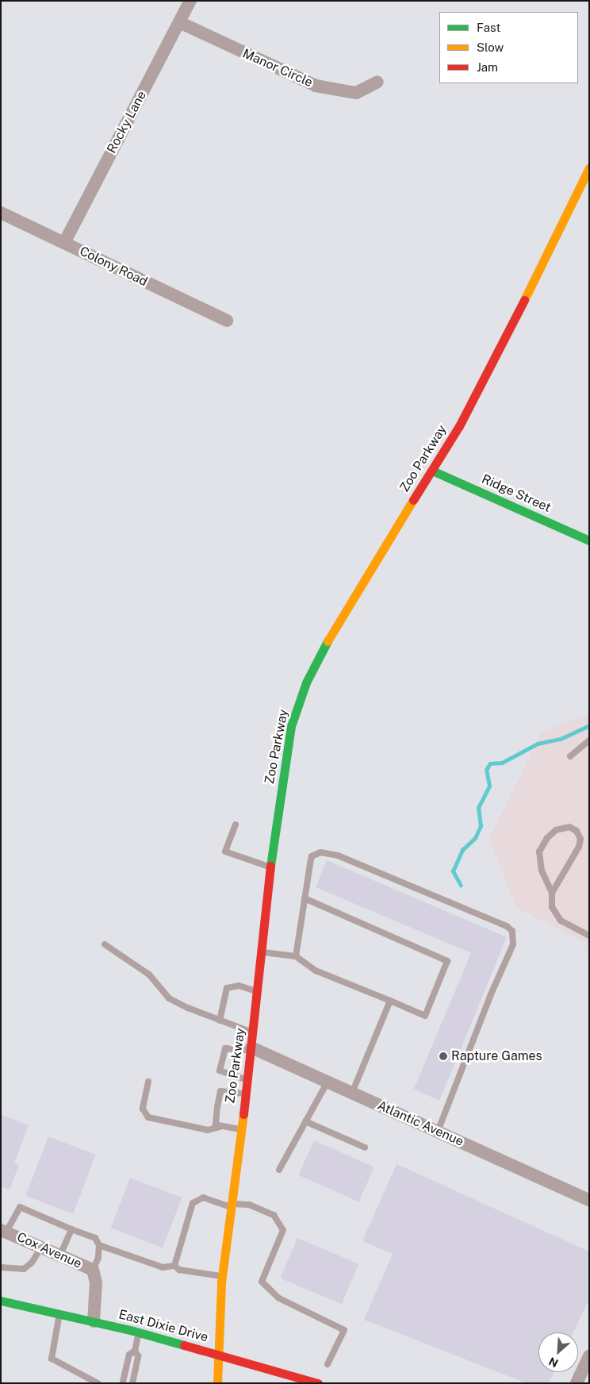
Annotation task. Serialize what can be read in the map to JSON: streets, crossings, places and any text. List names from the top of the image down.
{
  "streets": {
    "main road": ["Zoo Parkway", "Ridge Street", "East Dixie Drive"],
    "street": [
      "Manor Circle",
      "Rocky Lane",
      "Colony Road",
      "Atlantic Avenue",
      "Cox Avenue"
    ]
  },
  "crossings": [
    ["Manor Circle", "Rocky Lane"],
    ["Rocky Lane", "Colony Road"],
    ["Zoo Parkway", "Ridge Street"],
    ["Zoo Parkway", "Atlantic Avenue"],
    ["Zoo Parkway", "East Dixie Drive"],
    ["Cox Avenue", "East Dixie Drive"]
  ],
  "places": ["Rapture Games"],
  "legend": ["Fast", "Slow", "Jam"],
  "north": "bottom left"
}
